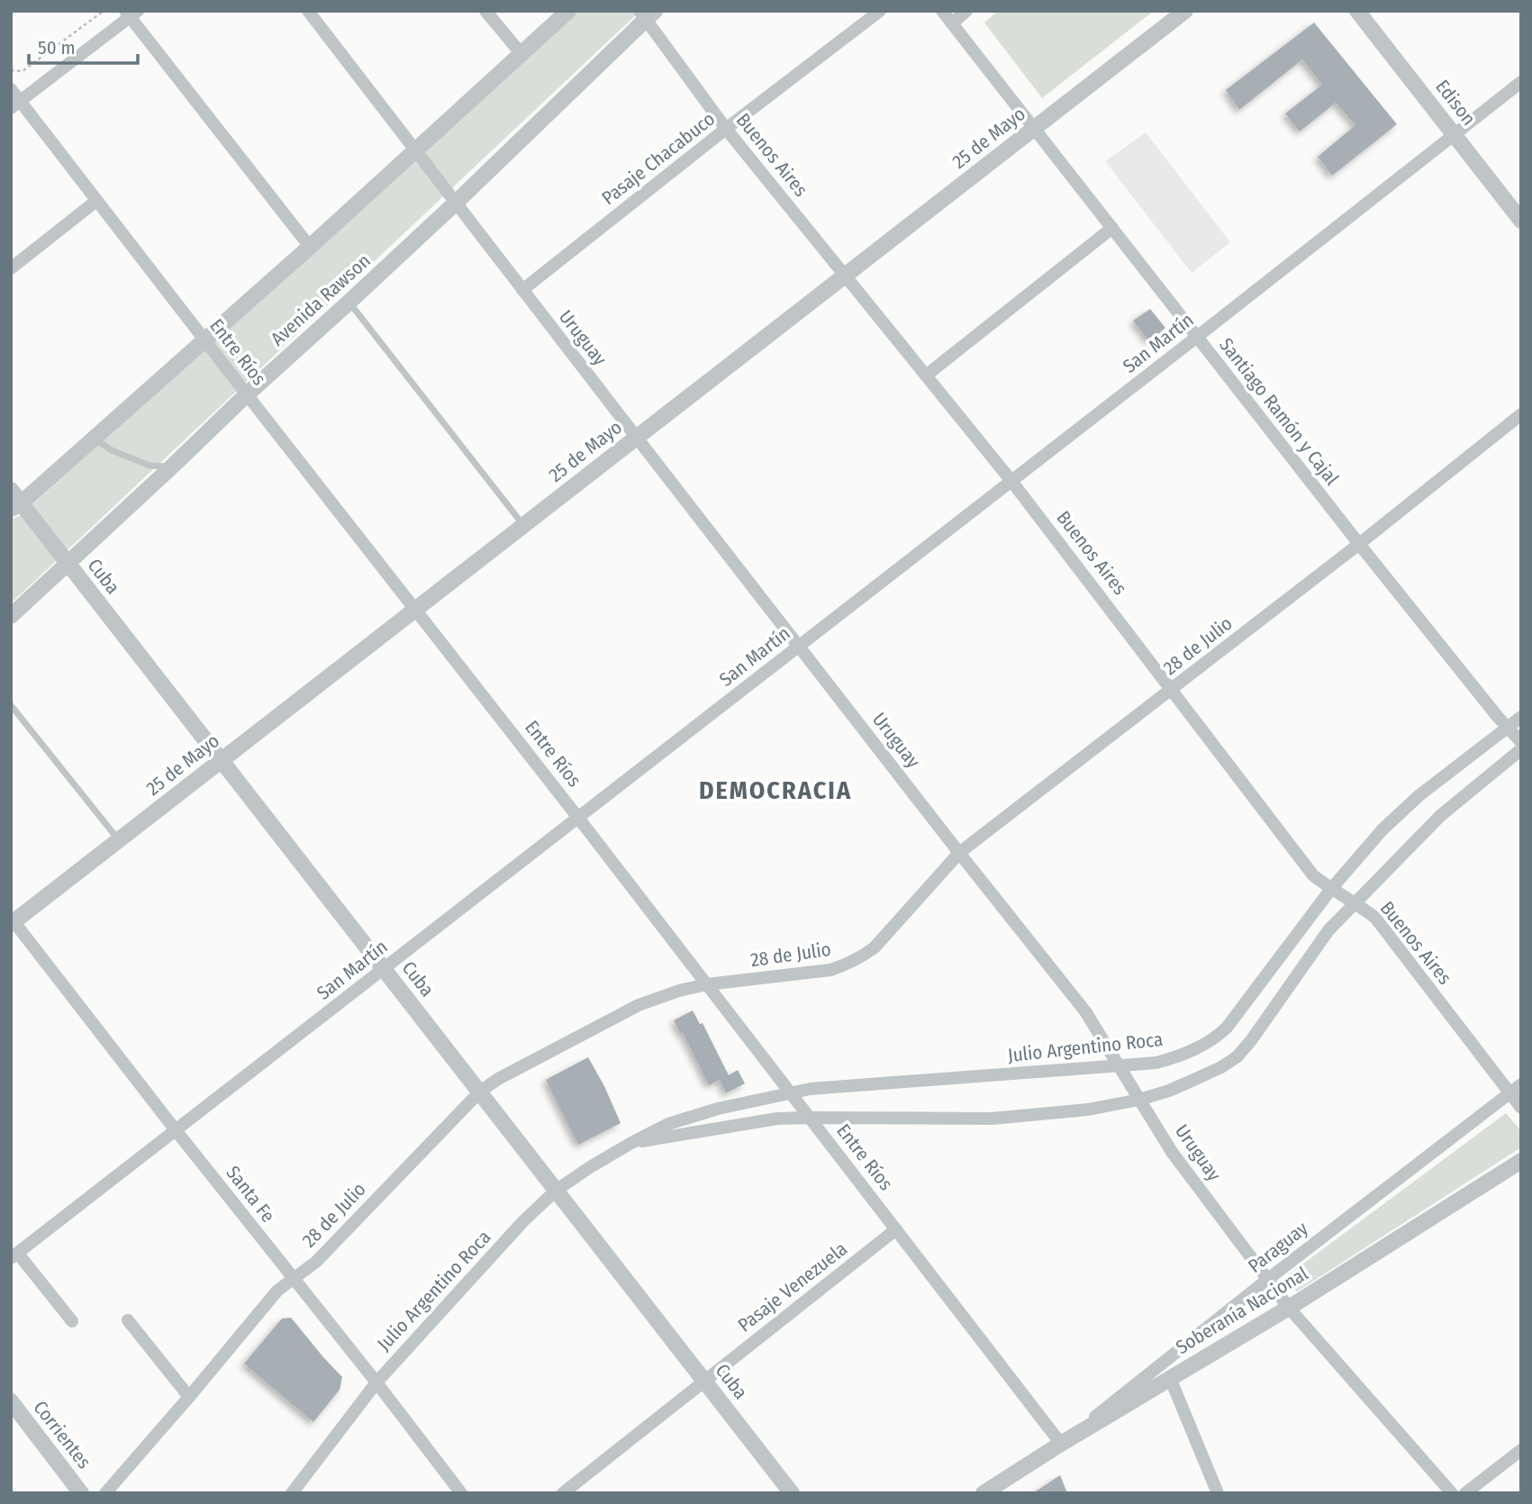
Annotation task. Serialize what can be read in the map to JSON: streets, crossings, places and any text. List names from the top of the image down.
{
  "streets": {
    "street": [
      "Edison",
      "25 de Mayo",
      "Buenos Aires",
      "Pasaje Chacabuco",
      "Avenida Rawson",
      "Uruguay",
      "San Martín",
      "Entre Ríos",
      "Santiago Ramón y Cajal",
      "Cuba",
      "28 de Julio",
      "Julio Argentino Roca",
      "Santa Fe",
      "Paraguay",
      "Pasaje Venezuela",
      "Soberanía Nacional",
      "Corrientes"
    ]
  },
  "crossings": [
    ["Edison", "San Martín"],
    ["25 de Mayo", "Buenos Aires"],
    ["25 de Mayo", "Uruguay"],
    ["25 de Mayo", "Entre Ríos"],
    ["25 de Mayo", "Santiago Ramón y Cajal"],
    ["25 de Mayo", "Cuba"],
    ["25 de Mayo", "Santa Fe"],
    ["Buenos Aires", "Pasaje Chacabuco"],
    ["Buenos Aires", "Avenida Rawson"],
    ["Buenos Aires", "San Martín"],
    ["Buenos Aires", "28 de Julio"],
    ["Buenos Aires", "Julio Argentino Roca"],
    ["Buenos Aires", "Paraguay"],
    ["Pasaje Chacabuco", "Uruguay"],
    ["Avenida Rawson", "Uruguay"],
    ["Avenida Rawson", "Entre Ríos"],
    ["Avenida Rawson", "Cuba"],
    ["Uruguay", "San Martín"],
    ["Uruguay", "28 de Julio"],
    ["Uruguay", "Julio Argentino Roca"],
    ["Uruguay", "Paraguay"],
    ["Uruguay", "Soberanía Nacional"],
    ["San Martín", "Entre Ríos"],
    ["San Martín", "Santiago Ramón y Cajal"],
    ["San Martín", "Cuba"],
    ["San Martín", "Santa Fe"],
    ["Entre Ríos", "28 de Julio"],
    ["Entre Ríos", "Julio Argentino Roca"],
    ["Entre Ríos", "Paraguay"],
    ["Entre Ríos", "Pasaje Venezuela"],
    ["Entre Ríos", "Soberanía Nacional"],
    ["Santiago Ramón y Cajal", "28 de Julio"],
    ["Santiago Ramón y Cajal", "Julio Argentino Roca"],
    ["Cuba", "28 de Julio"],
    ["Cuba", "Julio Argentino Roca"],
    ["Cuba", "Pasaje Venezuela"],
    ["28 de Julio", "Santa Fe"],
    ["Julio Argentino Roca", "Santa Fe"],
    ["Paraguay", "Soberanía Nacional"]
  ],
  "districts": ["DEMOCRACIA"],
  "scale_bar": "50 m"
}
